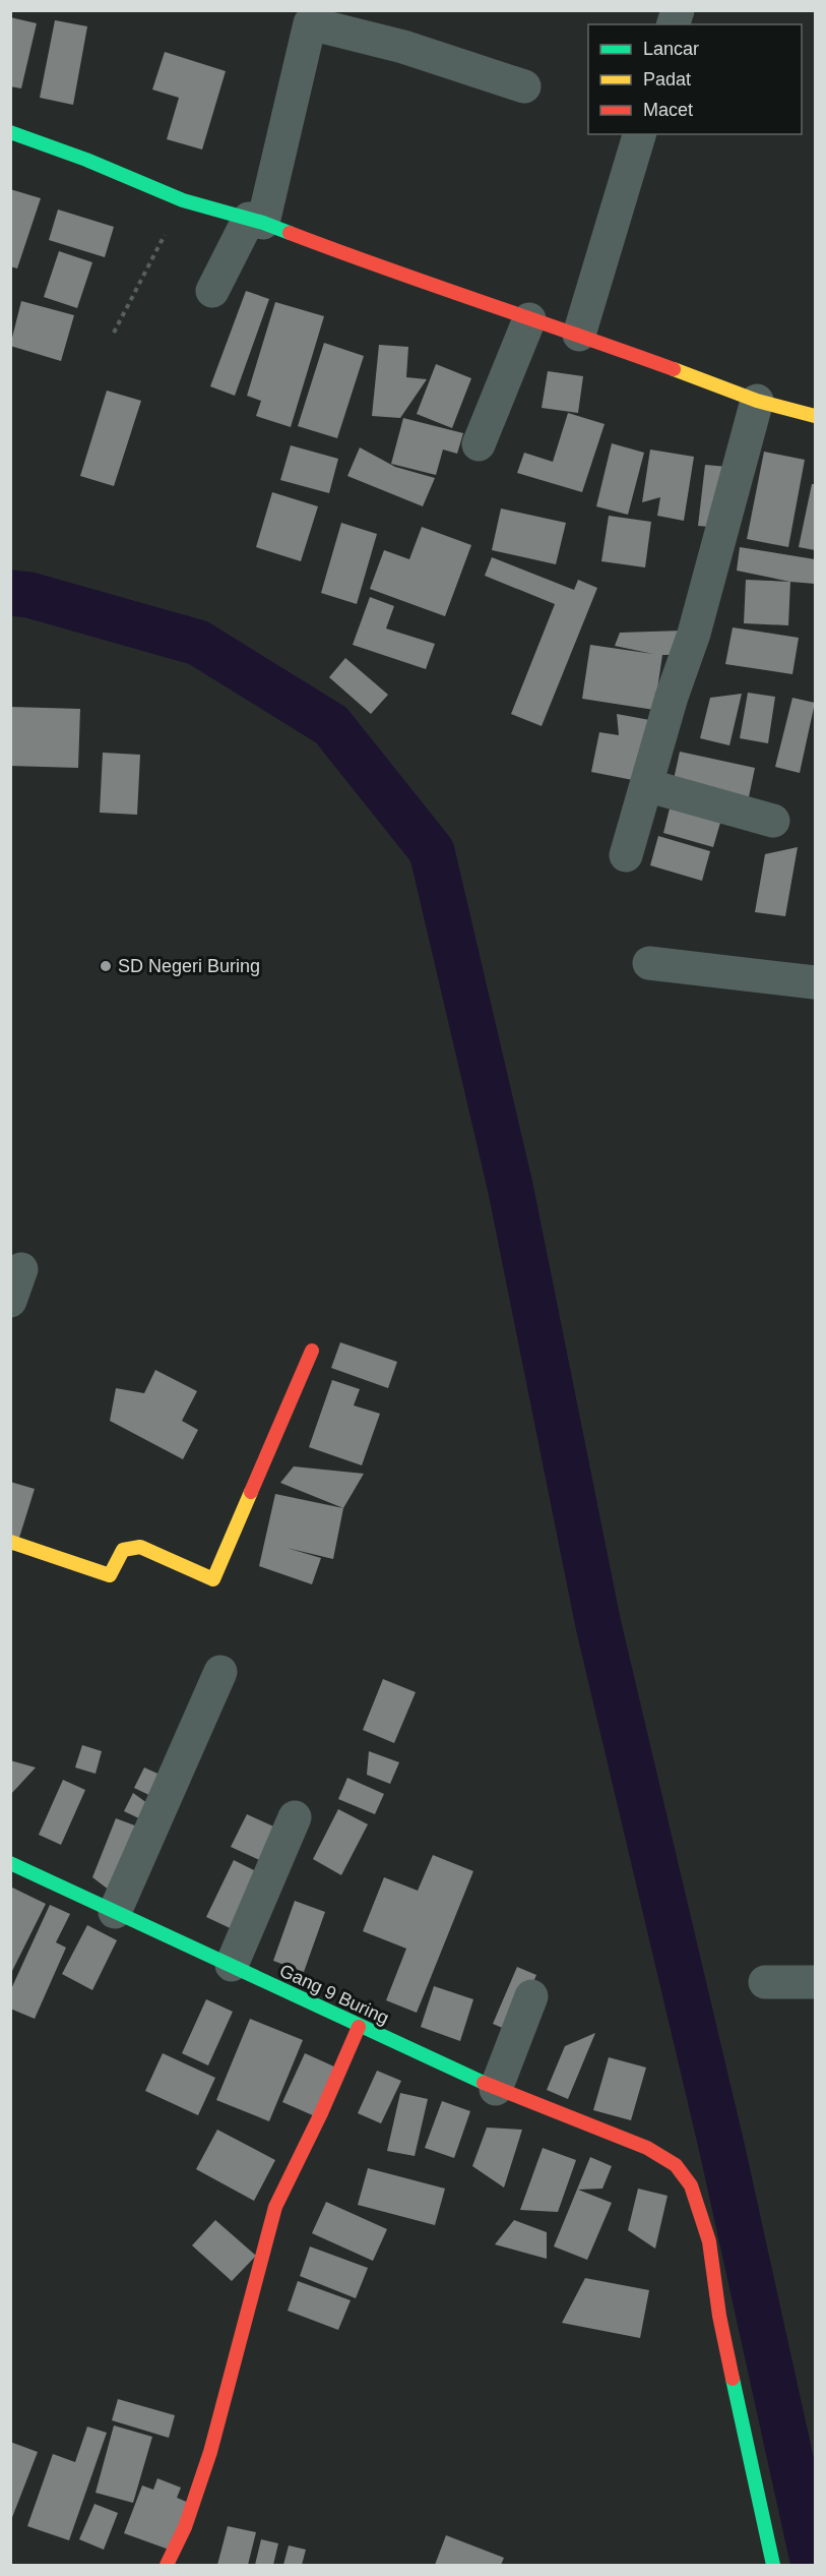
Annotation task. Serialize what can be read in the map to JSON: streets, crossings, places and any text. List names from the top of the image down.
{
  "streets": {
    "street": ["Gang 9 Buring"]
  },
  "places": ["SD Negeri Buring"],
  "legend": ["Lancar", "Padat", "Macet"]
}
